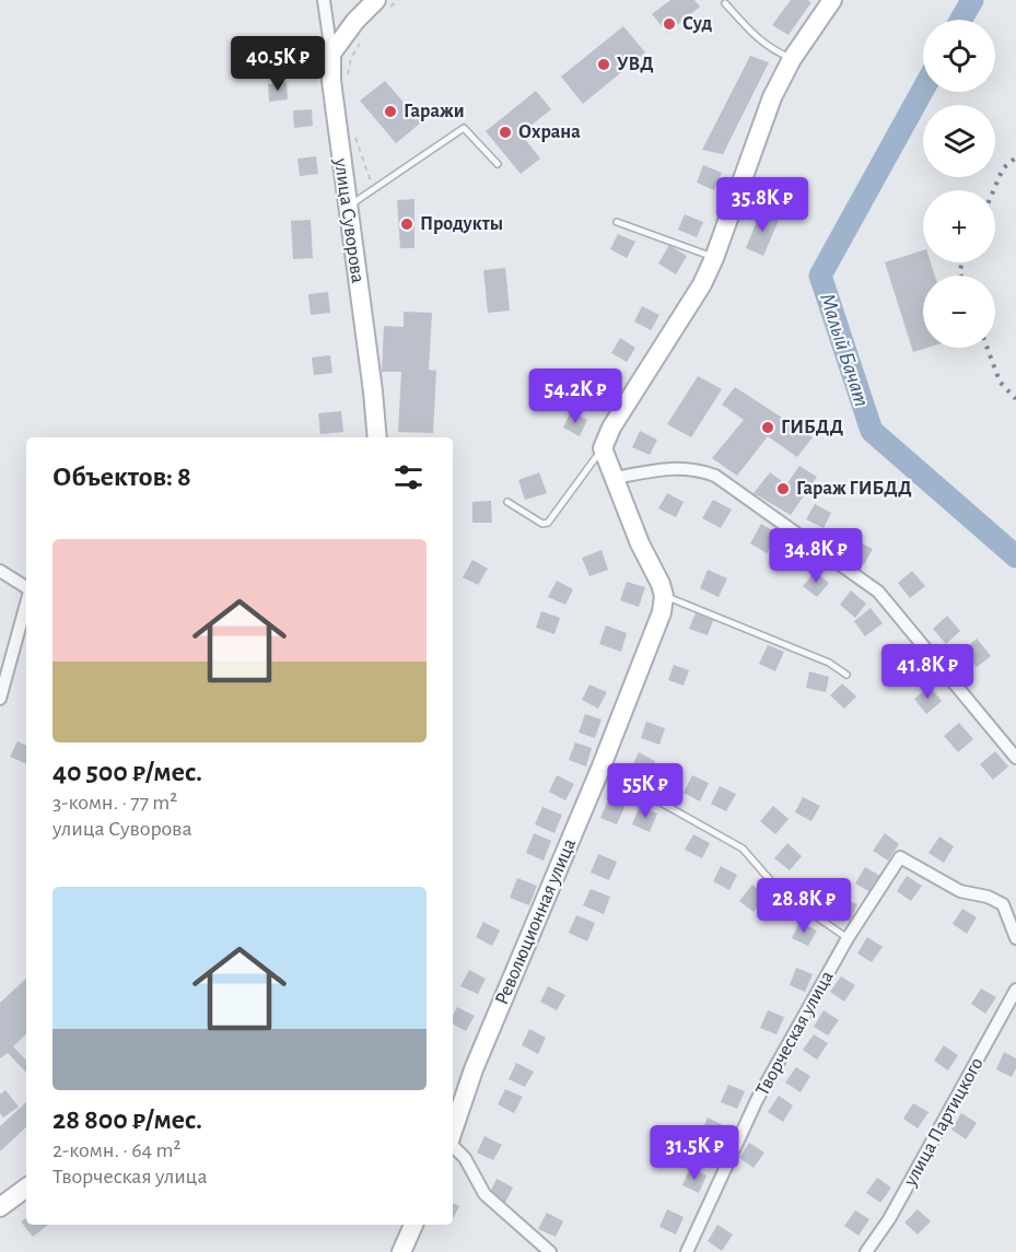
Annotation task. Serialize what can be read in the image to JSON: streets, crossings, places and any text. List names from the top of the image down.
{
  "streets": {
    "street": [
      "улица Суворова",
      "Революционная улица",
      "Творческая улица",
      "улица Партицкого"
    ]
  },
  "water": ["Малый Бачат"],
  "places": [
    "Суд",
    "УВД",
    "Гаражи",
    "Охрана",
    "Продукты",
    "ГИБДД",
    "Гараж ГИБДД"
  ],
  "page": {
    "map_buttons": ["+", "−"],
    "price": [
      "40.5K ₽",
      "35.8K ₽",
      "54.2K ₽",
      "34.8K ₽",
      "41.8K ₽",
      "55K ₽",
      "28.8K ₽",
      "31.5K ₽"
    ],
    "heading": "Объектов: 8",
    "list": [
      {
        "name": "40 500 ₽/мес.",
        "note": "3-комн. · 77 m² · улица Суворова"
      },
      {
        "name": "28 800 ₽/мес.",
        "note": "2-комн. · 64 m² · Творческая улица"
      }
    ]
  }
}
